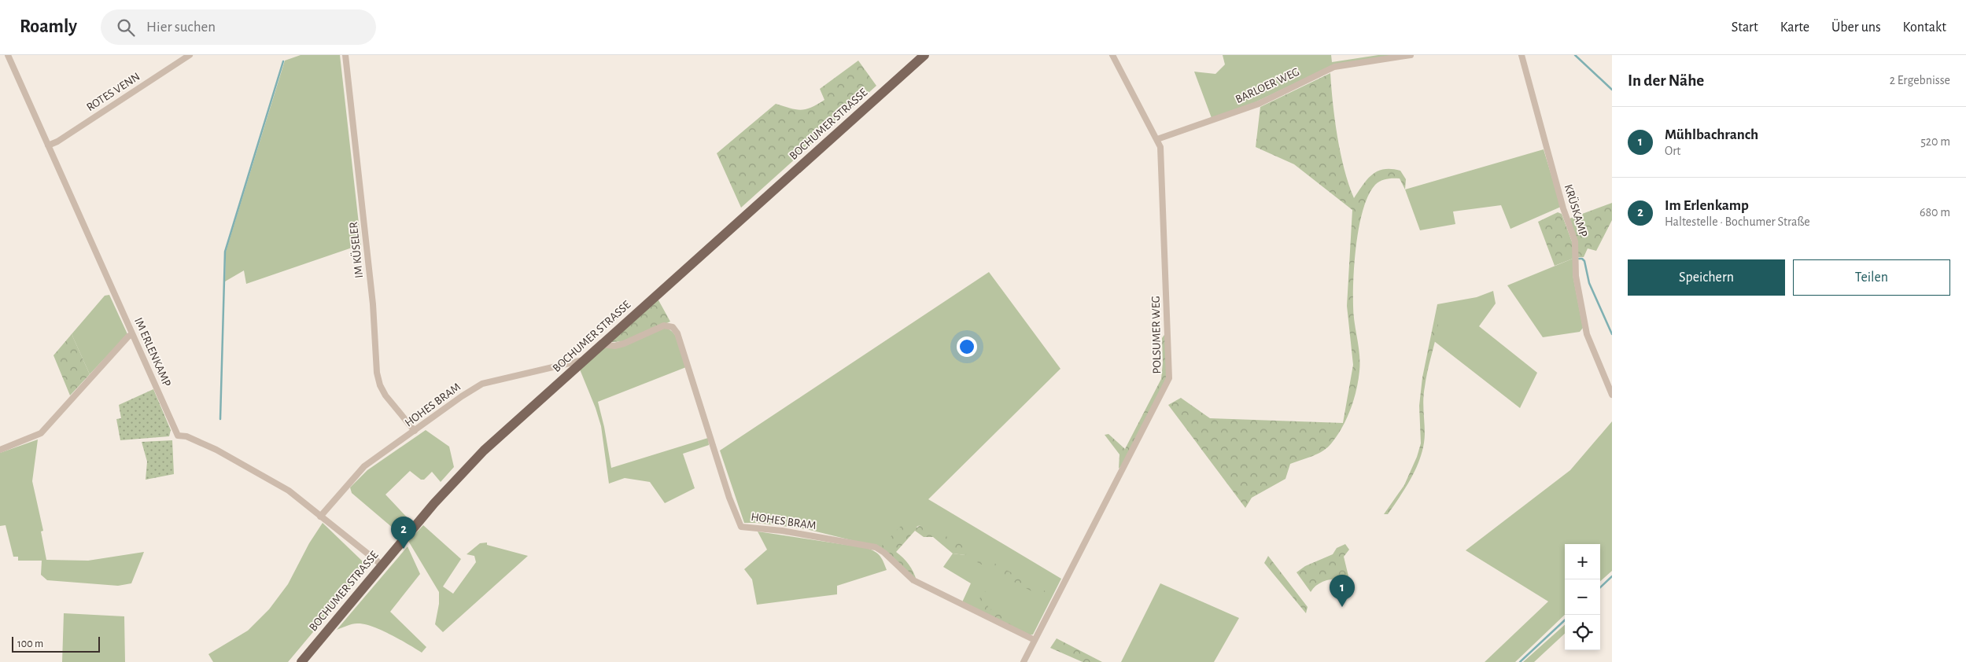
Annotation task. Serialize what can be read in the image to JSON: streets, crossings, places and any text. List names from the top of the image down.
{
  "streets": {
    "main road": ["BOCHUMER STRASSE"],
    "street": [
      "BARLOER WEG",
      "ROTES VENN",
      "KRÜSKAMP",
      "IM KÜSELER",
      "POLSUMER WEG",
      "IM ERLENKAMP",
      "HOHES BRAM"
    ]
  },
  "crossings": [
    ["BARLOER WEG", "POLSUMER WEG"],
    ["ROTES VENN", "IM ERLENKAMP"],
    ["BOCHUMER STRASSE", "IM ERLENKAMP"],
    ["BOCHUMER STRASSE", "HOHES BRAM"],
    ["IM KÜSELER", "HOHES BRAM"],
    ["POLSUMER WEG", "HOHES BRAM"],
    ["IM ERLENKAMP", "HOHES BRAM"]
  ],
  "scale_bar": "100 m",
  "page": {
    "header": "Roamly",
    "search": "Hier suchen",
    "nav": [
      "Start",
      "Karte",
      "Über uns",
      "Kontakt"
    ],
    "heading": ["In der Nähe", "2 Ergebnisse"],
    "list": [
      {
        "mark": "1",
        "name": "Mühlbachranch",
        "note": "Ort",
        "value": "520 m"
      },
      {
        "mark": "2",
        "name": "Im Erlenkamp",
        "note": "Haltestelle · Bochumer Straße",
        "value": "680 m"
      }
    ],
    "buttons": ["Speichern", "Teilen"],
    "pins": ["2", "1"],
    "map_buttons": ["+", "−"],
    "scale": "100 m"
  }
}
